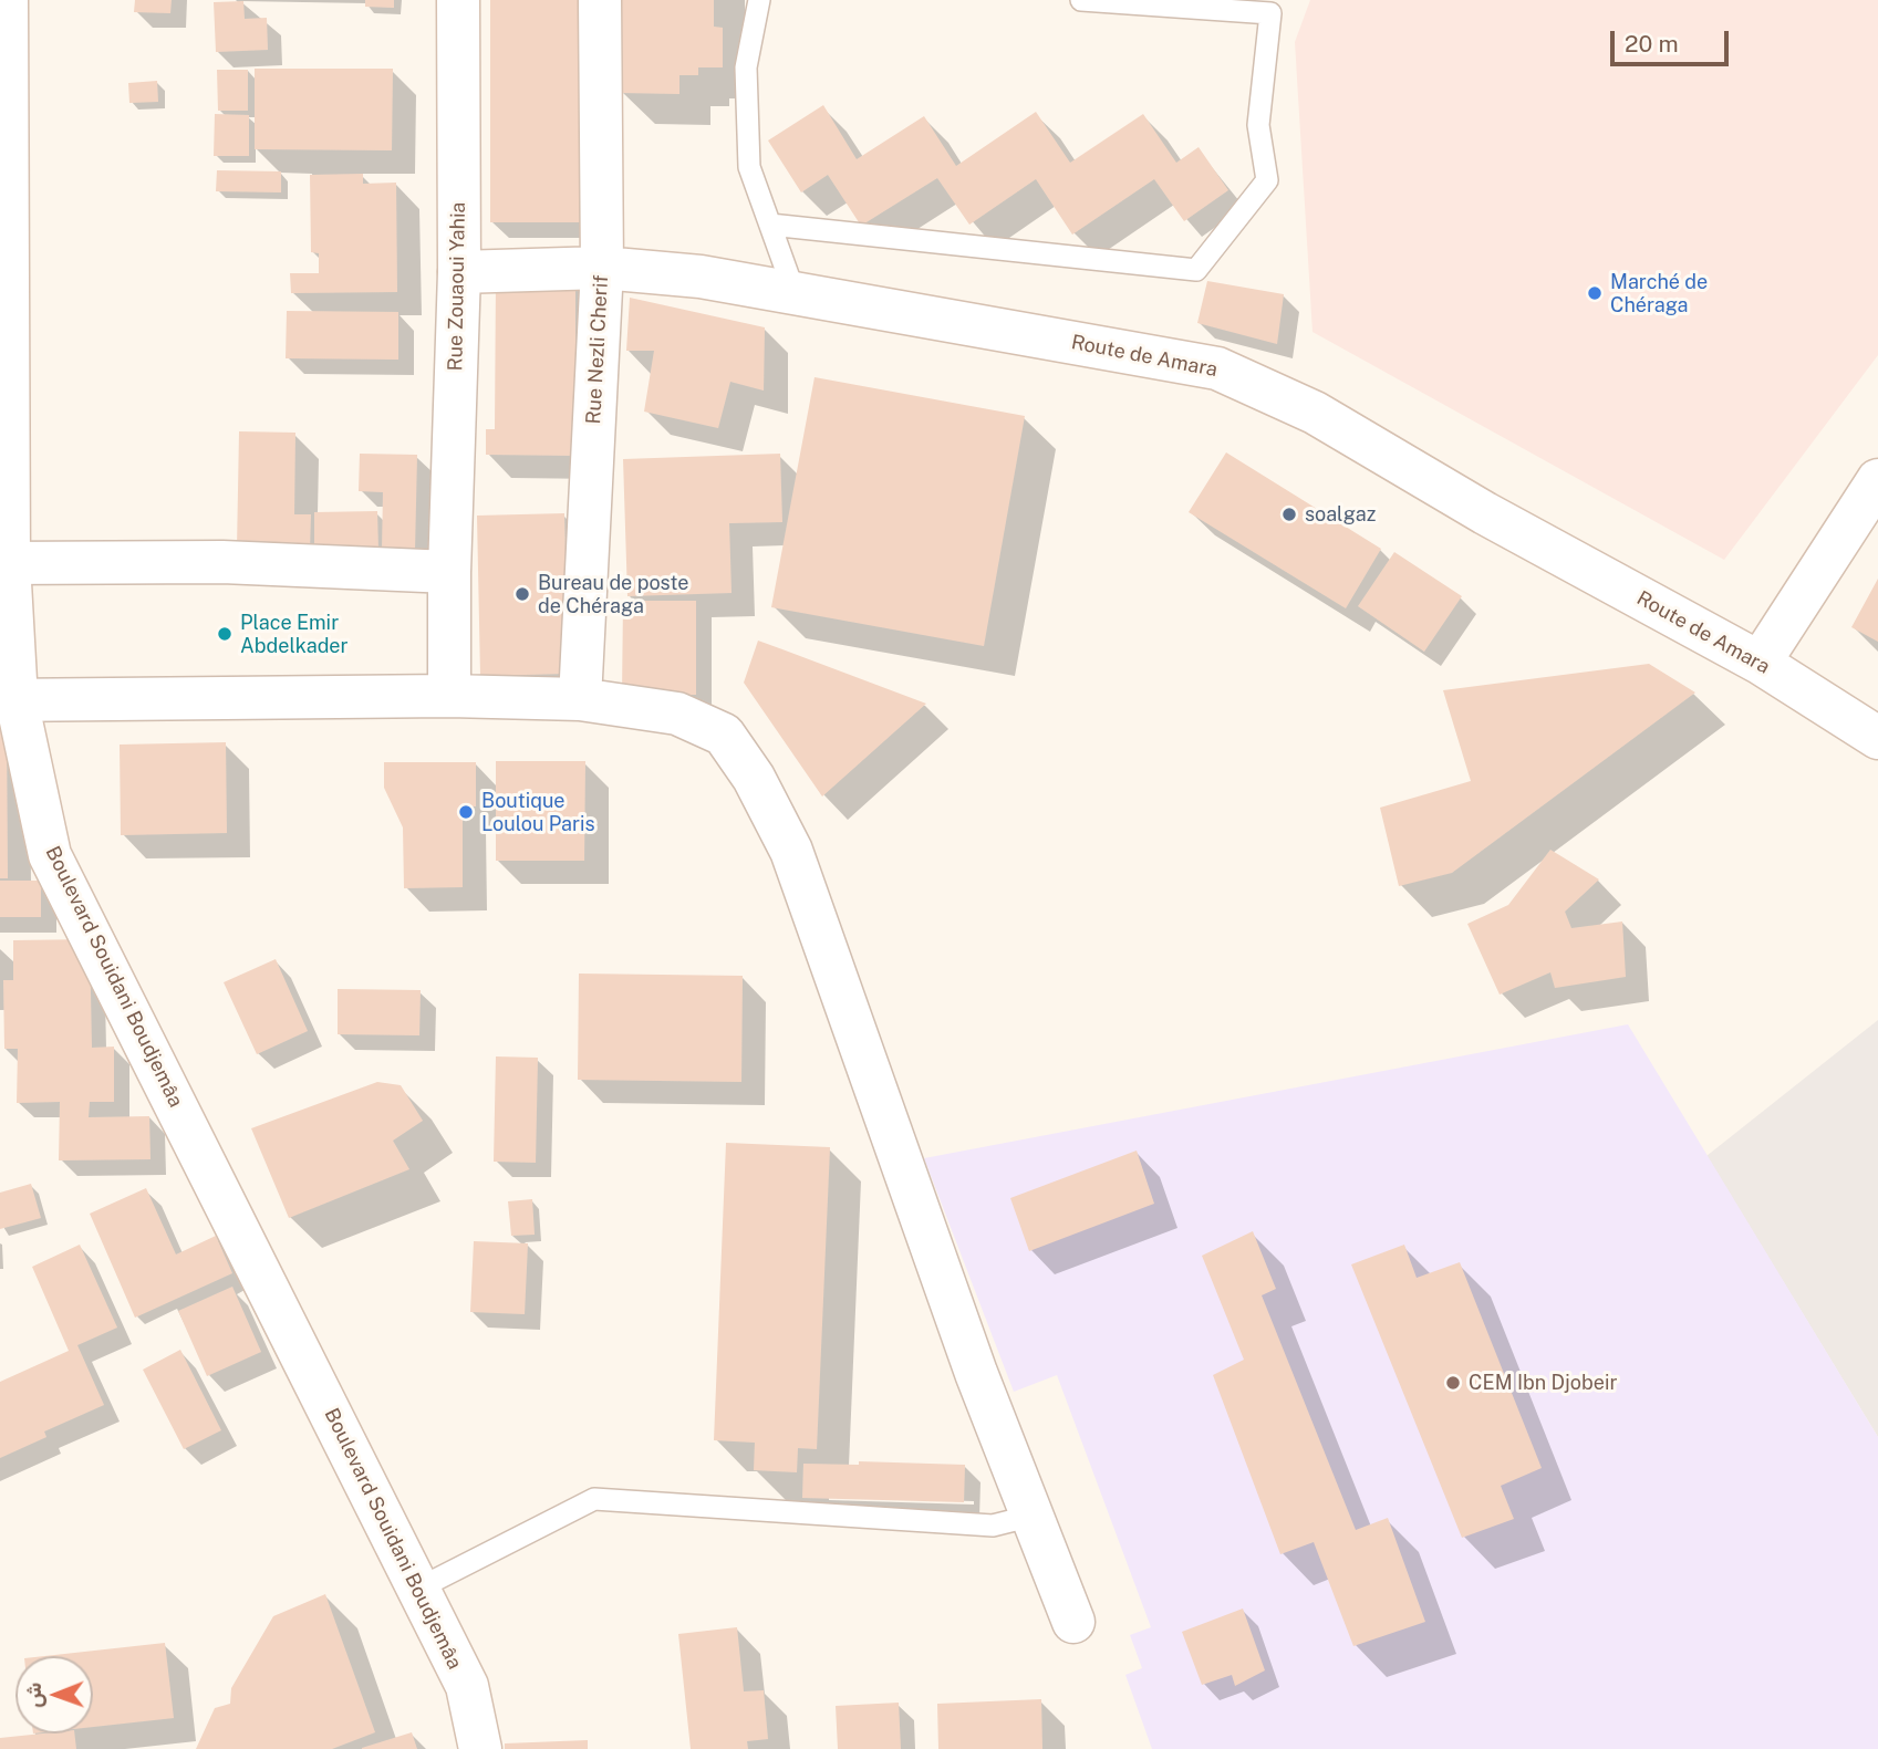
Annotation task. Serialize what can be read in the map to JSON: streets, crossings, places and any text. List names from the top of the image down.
{
  "streets": {
    "street": [
      "Rue Zouaoui Yahia",
      "Rue Nezli Cherif",
      "Route de Amara",
      "Boulevard Souidani Boudjemâa"
    ]
  },
  "crossings": [
    ["Rue Zouaoui Yahia", "Route de Amara"],
    ["Rue Nezli Cherif", "Route de Amara"]
  ],
  "places": [
    "Marché de Chéraga",
    "soalgaz",
    "Bureau de poste de Chéraga",
    "Place Emir Abdelkader",
    "Boutique Loulou Paris",
    "CEM Ibn Djobeir"
  ],
  "scale_bar": "20 m",
  "north": "left"
}
